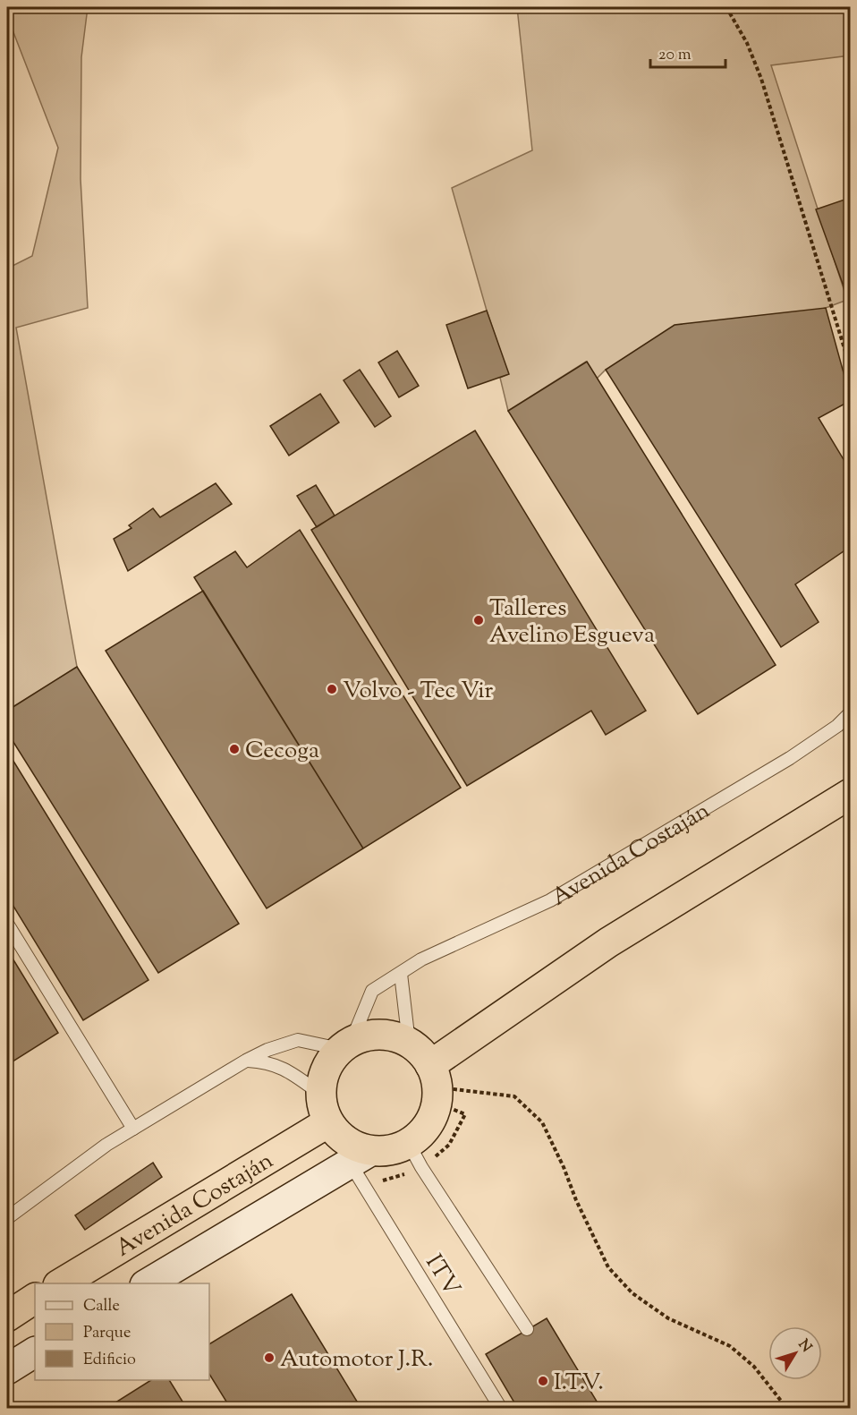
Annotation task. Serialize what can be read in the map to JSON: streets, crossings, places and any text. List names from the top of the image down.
{
  "streets": {
    "highway": ["Avenida Costaján"],
    "lane": ["ITV"]
  },
  "crossings": [
    ["Avenida Costaján", "ITV"]
  ],
  "places": [
    "Talleres Avelino Esgueva",
    "Volvo - Tec Vir",
    "Cecoga",
    "Automotor J.R.",
    "I.T.V."
  ],
  "legend": ["Calle", "Parque", "Edificio"],
  "scale_bar": "20 m",
  "north": "top right"
}
